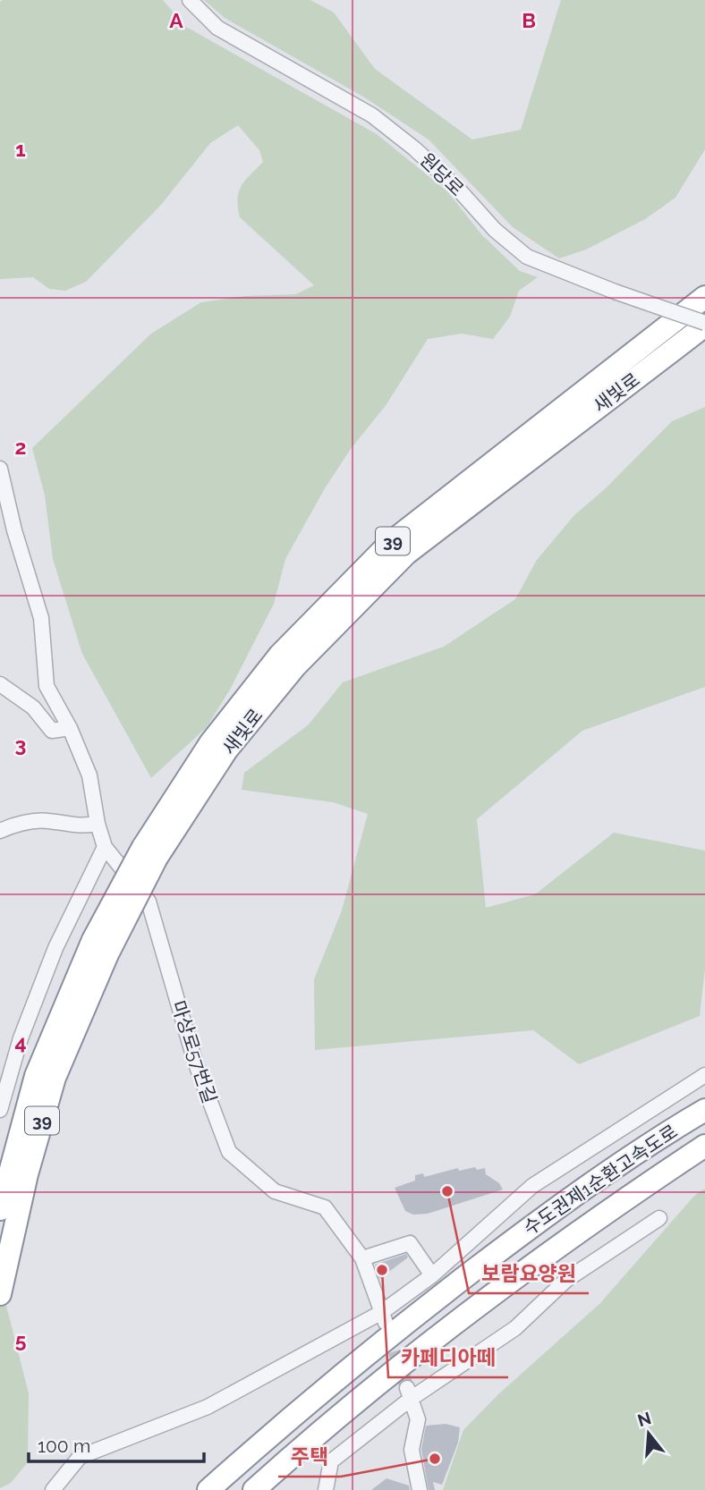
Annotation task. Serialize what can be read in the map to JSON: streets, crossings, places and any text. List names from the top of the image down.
{
  "streets": {
    "highway": ["새빛로", "39", "수도권제1순환고속도로"],
    "street": ["원당로", "마상로57번길"]
  },
  "crossings": [
    ["원당로", "새빛로"]
  ],
  "places": ["보람요양원", "카페디아떼", "주택"],
  "scale_bar": "100 m",
  "north": "top",
  "grid": {
    "columns": ["A", "B"],
    "rows": [
      "1",
      "2",
      "3",
      "4",
      "5"
    ]
  }
}
